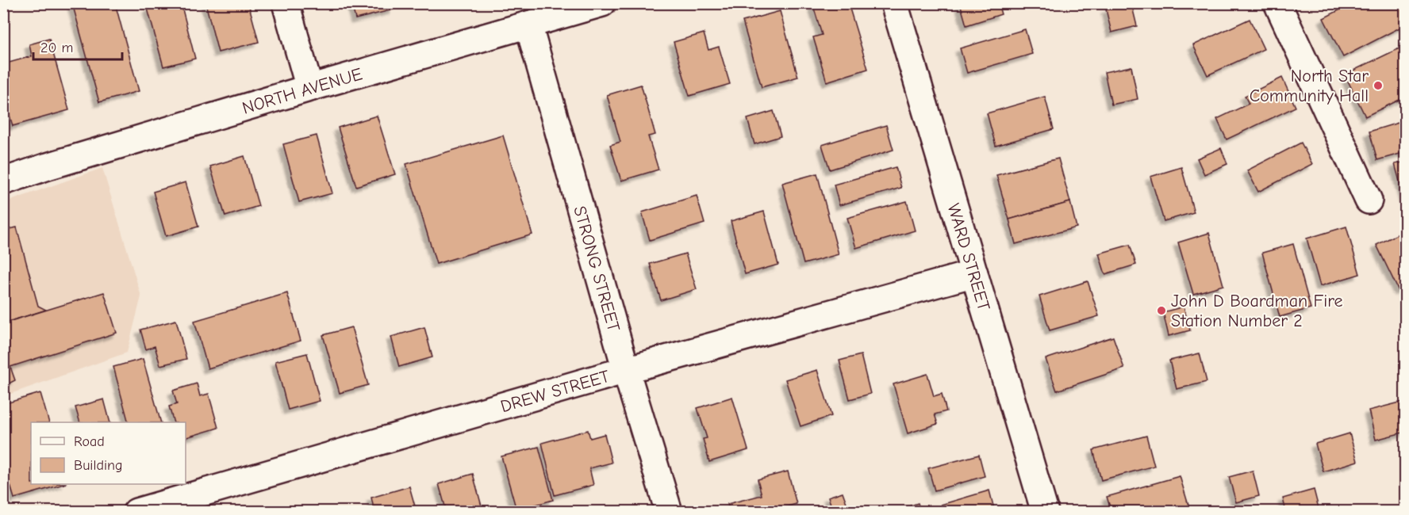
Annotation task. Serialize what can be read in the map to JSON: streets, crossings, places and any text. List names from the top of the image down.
{
  "streets": {
    "street": [
      "NORTH AVENUE",
      "WARD STREET",
      "STRONG STREET",
      "DREW STREET"
    ]
  },
  "crossings": [
    ["NORTH AVENUE", "STRONG STREET"],
    ["WARD STREET", "DREW STREET"],
    ["STRONG STREET", "DREW STREET"]
  ],
  "places": ["North Star Community Hall", "John D Boardman Fire Station Number 2"],
  "legend": ["Road", "Building"],
  "scale_bar": "20 m"
}
